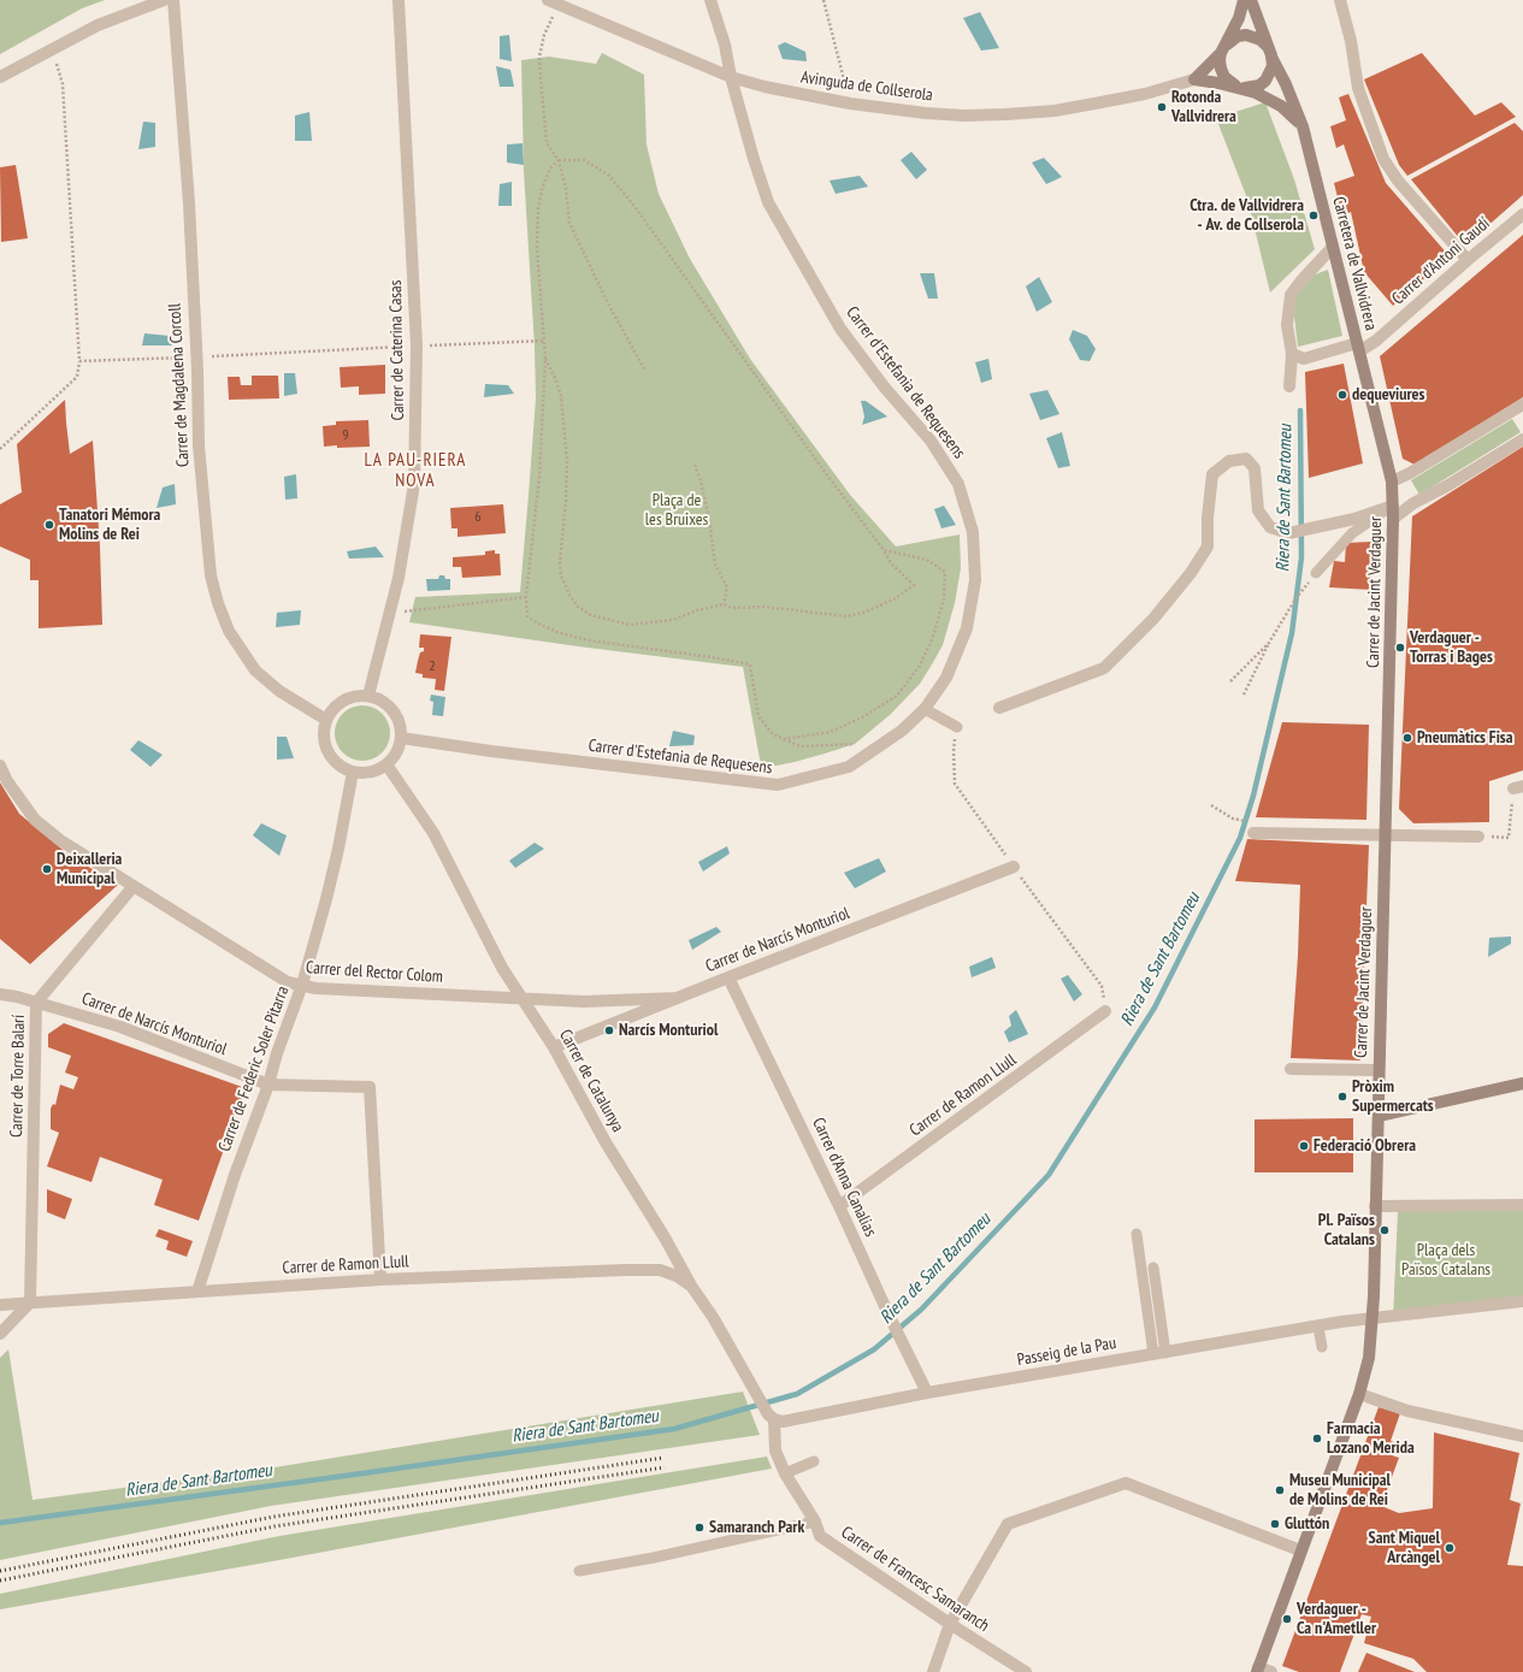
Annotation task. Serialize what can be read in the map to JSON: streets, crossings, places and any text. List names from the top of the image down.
{
  "streets": {
    "main road": ["Carretera de Vallvidrera", "Carrer de Jacint Verdaguer"],
    "street": [
      "Avinguda de Collserola",
      "Carrer d'Antoni Gaudí",
      "Carrer de Caterina Casas",
      "Carrer d'Estefania de Requesens",
      "Carrer de Magdalena Corcoll",
      "Carrer de Narcís Monturiol",
      "Carrer del Rector Colom",
      "Carrer de Federic Soler Pitarra",
      "Carrer de Torre Balarí",
      "Carrer de Catalunya",
      "Carrer de Ramon Llull",
      "Carrer d'Anna Canalias",
      "Passeig de la Pau",
      "Carrer de Francesc Samaranch"
    ]
  },
  "crossings": [
    ["Avinguda de Collserola", "Carrer d'Estefania de Requesens"],
    ["Carrer d'Antoni Gaudí", "Carretera de Vallvidrera"],
    ["Carretera de Vallvidrera", "Carrer de Jacint Verdaguer"],
    ["Carrer de Caterina Casas", "Carrer d'Estefania de Requesens"],
    ["Carrer de Caterina Casas", "Carrer de Magdalena Corcoll"],
    ["Carrer de Caterina Casas", "Carrer de Federic Soler Pitarra"],
    ["Carrer de Caterina Casas", "Carrer de Catalunya"],
    ["Carrer d'Estefania de Requesens", "Carrer de Magdalena Corcoll"],
    ["Carrer d'Estefania de Requesens", "Carrer de Federic Soler Pitarra"],
    ["Carrer d'Estefania de Requesens", "Carrer de Catalunya"],
    ["Carrer de Magdalena Corcoll", "Carrer de Federic Soler Pitarra"],
    ["Carrer de Magdalena Corcoll", "Carrer de Catalunya"],
    ["Carrer de Jacint Verdaguer", "Passeig de la Pau"],
    ["Carrer de Narcís Monturiol", "Carrer del Rector Colom"],
    ["Carrer de Narcís Monturiol", "Carrer de Federic Soler Pitarra"],
    ["Carrer de Narcís Monturiol", "Carrer de Torre Balarí"],
    ["Carrer de Narcís Monturiol", "Carrer de Catalunya"],
    ["Carrer de Narcís Monturiol", "Carrer d'Anna Canalias"],
    ["Carrer del Rector Colom", "Carrer de Federic Soler Pitarra"],
    ["Carrer del Rector Colom", "Carrer de Torre Balarí"],
    ["Carrer del Rector Colom", "Carrer de Catalunya"],
    ["Carrer de Federic Soler Pitarra", "Carrer de Catalunya"],
    ["Carrer de Federic Soler Pitarra", "Carrer de Ramon Llull"],
    ["Carrer de Torre Balarí", "Carrer de Ramon Llull"],
    ["Carrer de Catalunya", "Carrer de Ramon Llull"],
    ["Carrer de Catalunya", "Passeig de la Pau"],
    ["Carrer de Catalunya", "Carrer de Francesc Samaranch"],
    ["Carrer de Ramon Llull", "Carrer d'Anna Canalias"],
    ["Carrer d'Anna Canalias", "Passeig de la Pau"],
    ["Passeig de la Pau", "Carrer de Francesc Samaranch"]
  ],
  "districts": ["LA PAU-RIERA NOVA"],
  "water": ["Riera de Sant Bartomeu"],
  "parks": ["Plaça de les Bruixes", "Plaça dels Països Catalans"],
  "places": [
    "Rotonda Vallvidrera",
    "Ctra. de Vallvidrera - Av. de Collserola",
    "dequeviures",
    "Tanatori Mémora Molins de Rei",
    "Verdaguer - Torras i Bages",
    "Pneumàtics Fisa",
    "Deixalleria Municipal",
    "Narcís Monturiol",
    "Pròxim Supermercats",
    "Federació Obrera",
    "Pl. Països Catalans",
    "Farmacia Lozano Merida",
    "Museu Municipal de Molins de Rei",
    "Gluttón",
    "Samaranch Park",
    "Sant Miquel Arcàngel",
    "Verdaguer - Ca n'Ametller"
  ],
  "house_numbers": ["9", "6", "2"]
}
